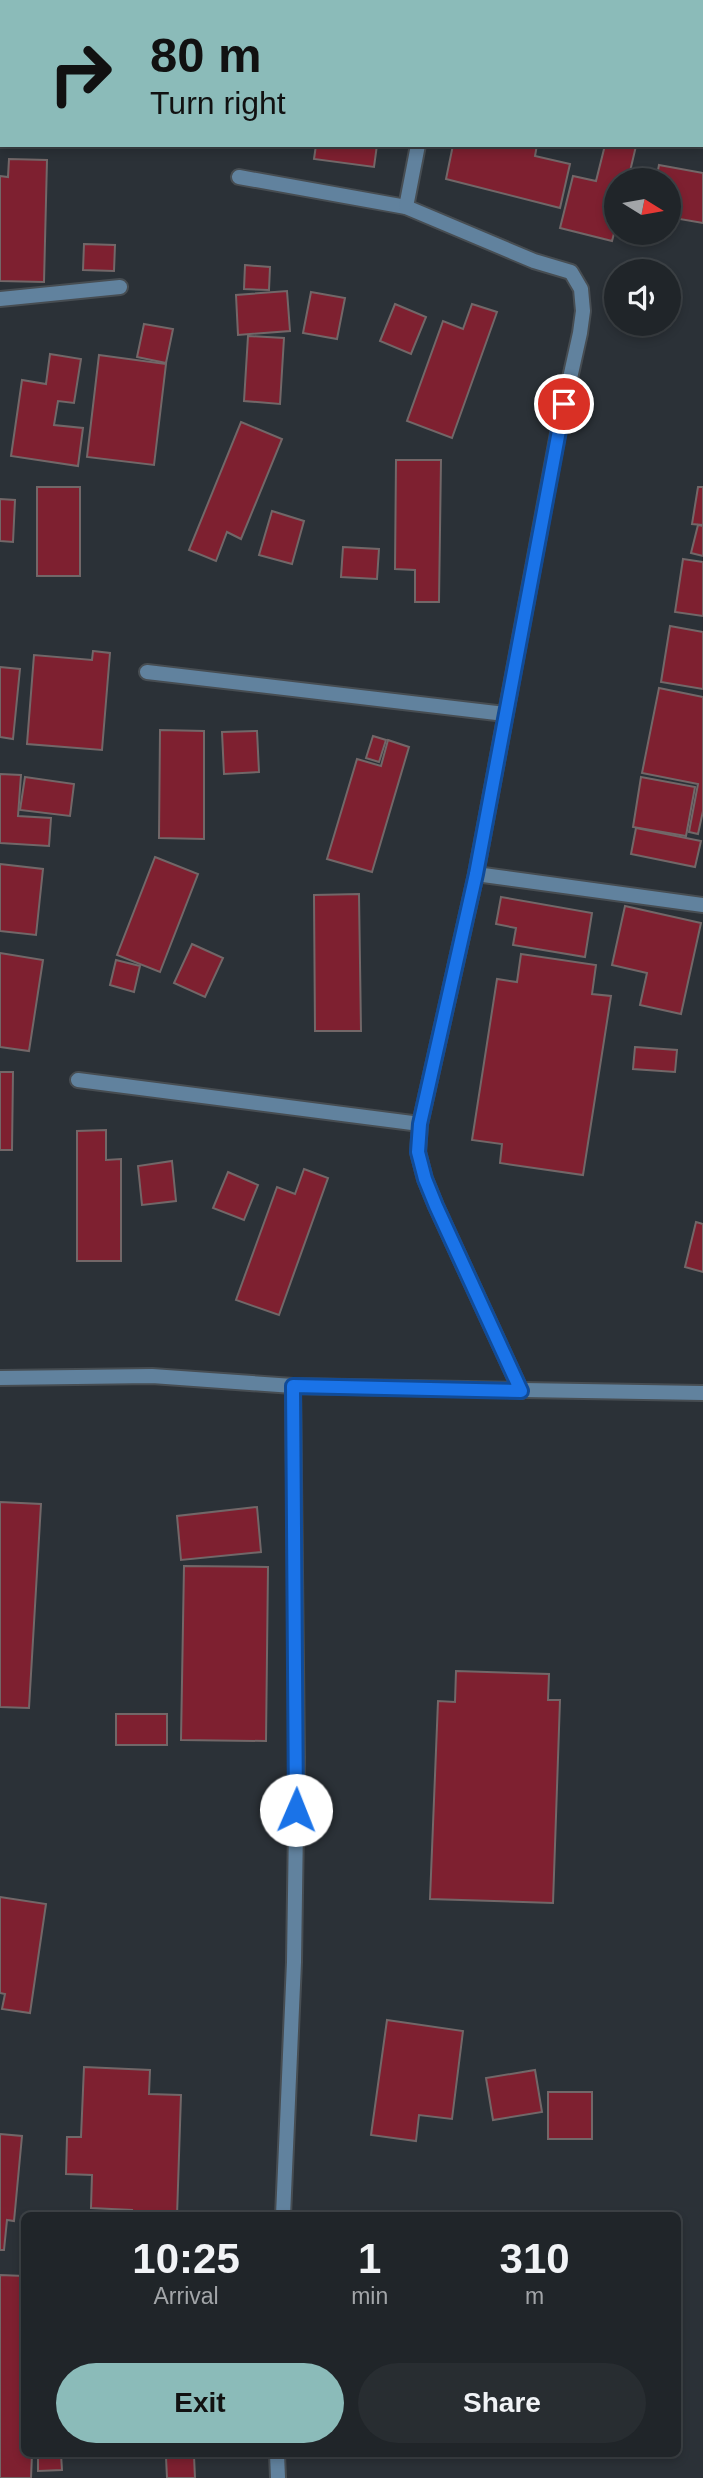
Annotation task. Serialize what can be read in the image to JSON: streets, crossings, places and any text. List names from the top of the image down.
{
  "north": "right",
  "page": {
    "turn": ["80 m", "Turn right"],
    "eta": [
      "10:25",
      "Arrival",
      "1",
      "min",
      "310",
      "m"
    ],
    "buttons": ["Exit", "Share"]
  }
}
